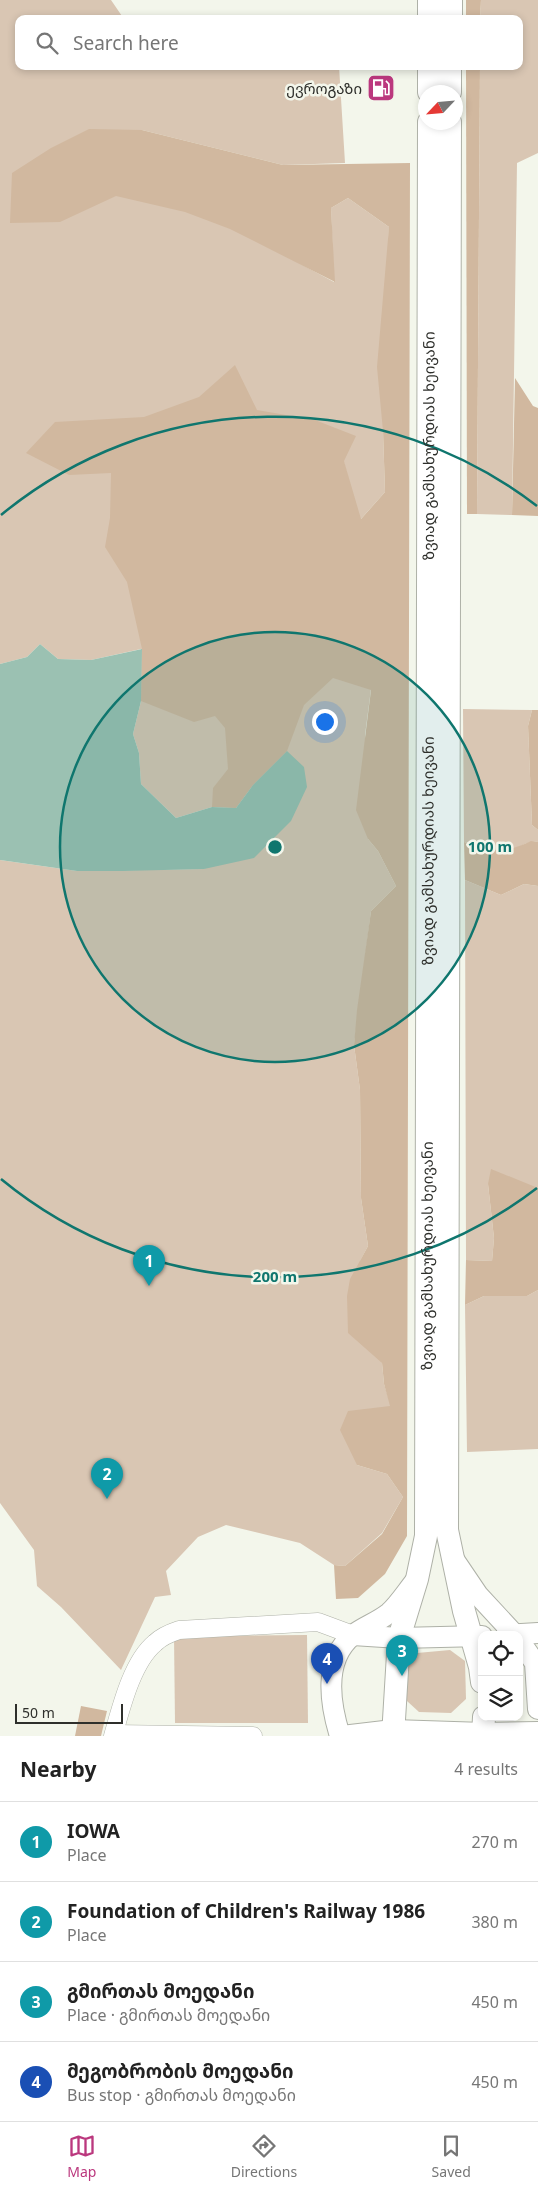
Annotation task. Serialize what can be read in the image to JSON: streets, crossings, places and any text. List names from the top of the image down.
{
  "streets": {
    "main road": ["ზვიად გამსახურდიას ხეივანი"]
  },
  "places": {
    "fuel station": ["ევროგაზი"]
  },
  "scale_bar": "50 m",
  "north": "bottom left",
  "page": {
    "search": "Search here",
    "pins": [
      "1",
      "2",
      "3",
      "4"
    ],
    "scale": "50 m",
    "heading": ["Nearby", "4 results"],
    "list": [
      {
        "mark": "1",
        "name": "IOWA",
        "note": "Place",
        "value": "270 m"
      },
      {
        "mark": "2",
        "name": "Foundation of Children's Railway 1986",
        "note": "Place",
        "value": "380 m"
      },
      {
        "mark": "3",
        "name": "გმირთას მოედანი",
        "note": "Place · გმირთას მოედანი",
        "value": "450 m"
      },
      {
        "mark": "4",
        "name": "მეგობრობის მოედანი",
        "note": "Bus stop · გმირთას მოედანი",
        "value": "450 m"
      }
    ],
    "nav": ["Map", "Directions", "Saved"]
  },
  "rings": ["100 m", "200 m"]
}
